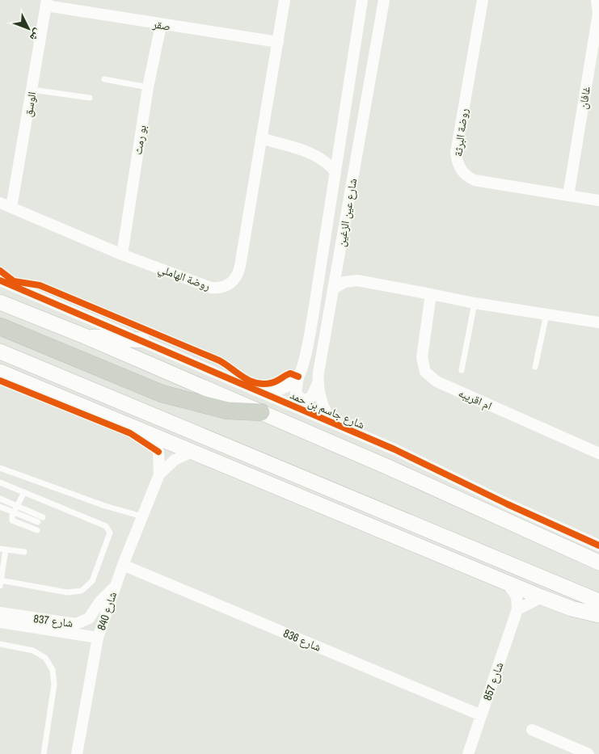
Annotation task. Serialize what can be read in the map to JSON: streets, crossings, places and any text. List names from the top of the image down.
{
  "streets": {
    "street": [
      "صقر",
      "غافان",
      "الوسق",
      "روضة البرثة",
      "بو رمث",
      "شارع عين الزغين",
      "روضة الهاملي",
      "ام اقريبه",
      "شارع جاسم بن حمد",
      "شارع 840",
      "شارع 837",
      "شارع 836",
      "شارع 857"
    ]
  },
  "crossings": [
    ["صقر", "الوسق"],
    ["صقر", "بو رمث"],
    ["صقر", "روضة الهاملي"],
    ["غافان", "روضة البرثة"],
    ["الوسق", "روضة الهاملي"],
    ["بو رمث", "روضة الهاملي"],
    ["شارع عين الزغين", "شارع جاسم بن حمد"],
    ["شارع 840", "شارع 837"],
    ["شارع 840", "شارع 836"],
    ["شارع 836", "شارع 857"]
  ],
  "north": "bottom right"
}
